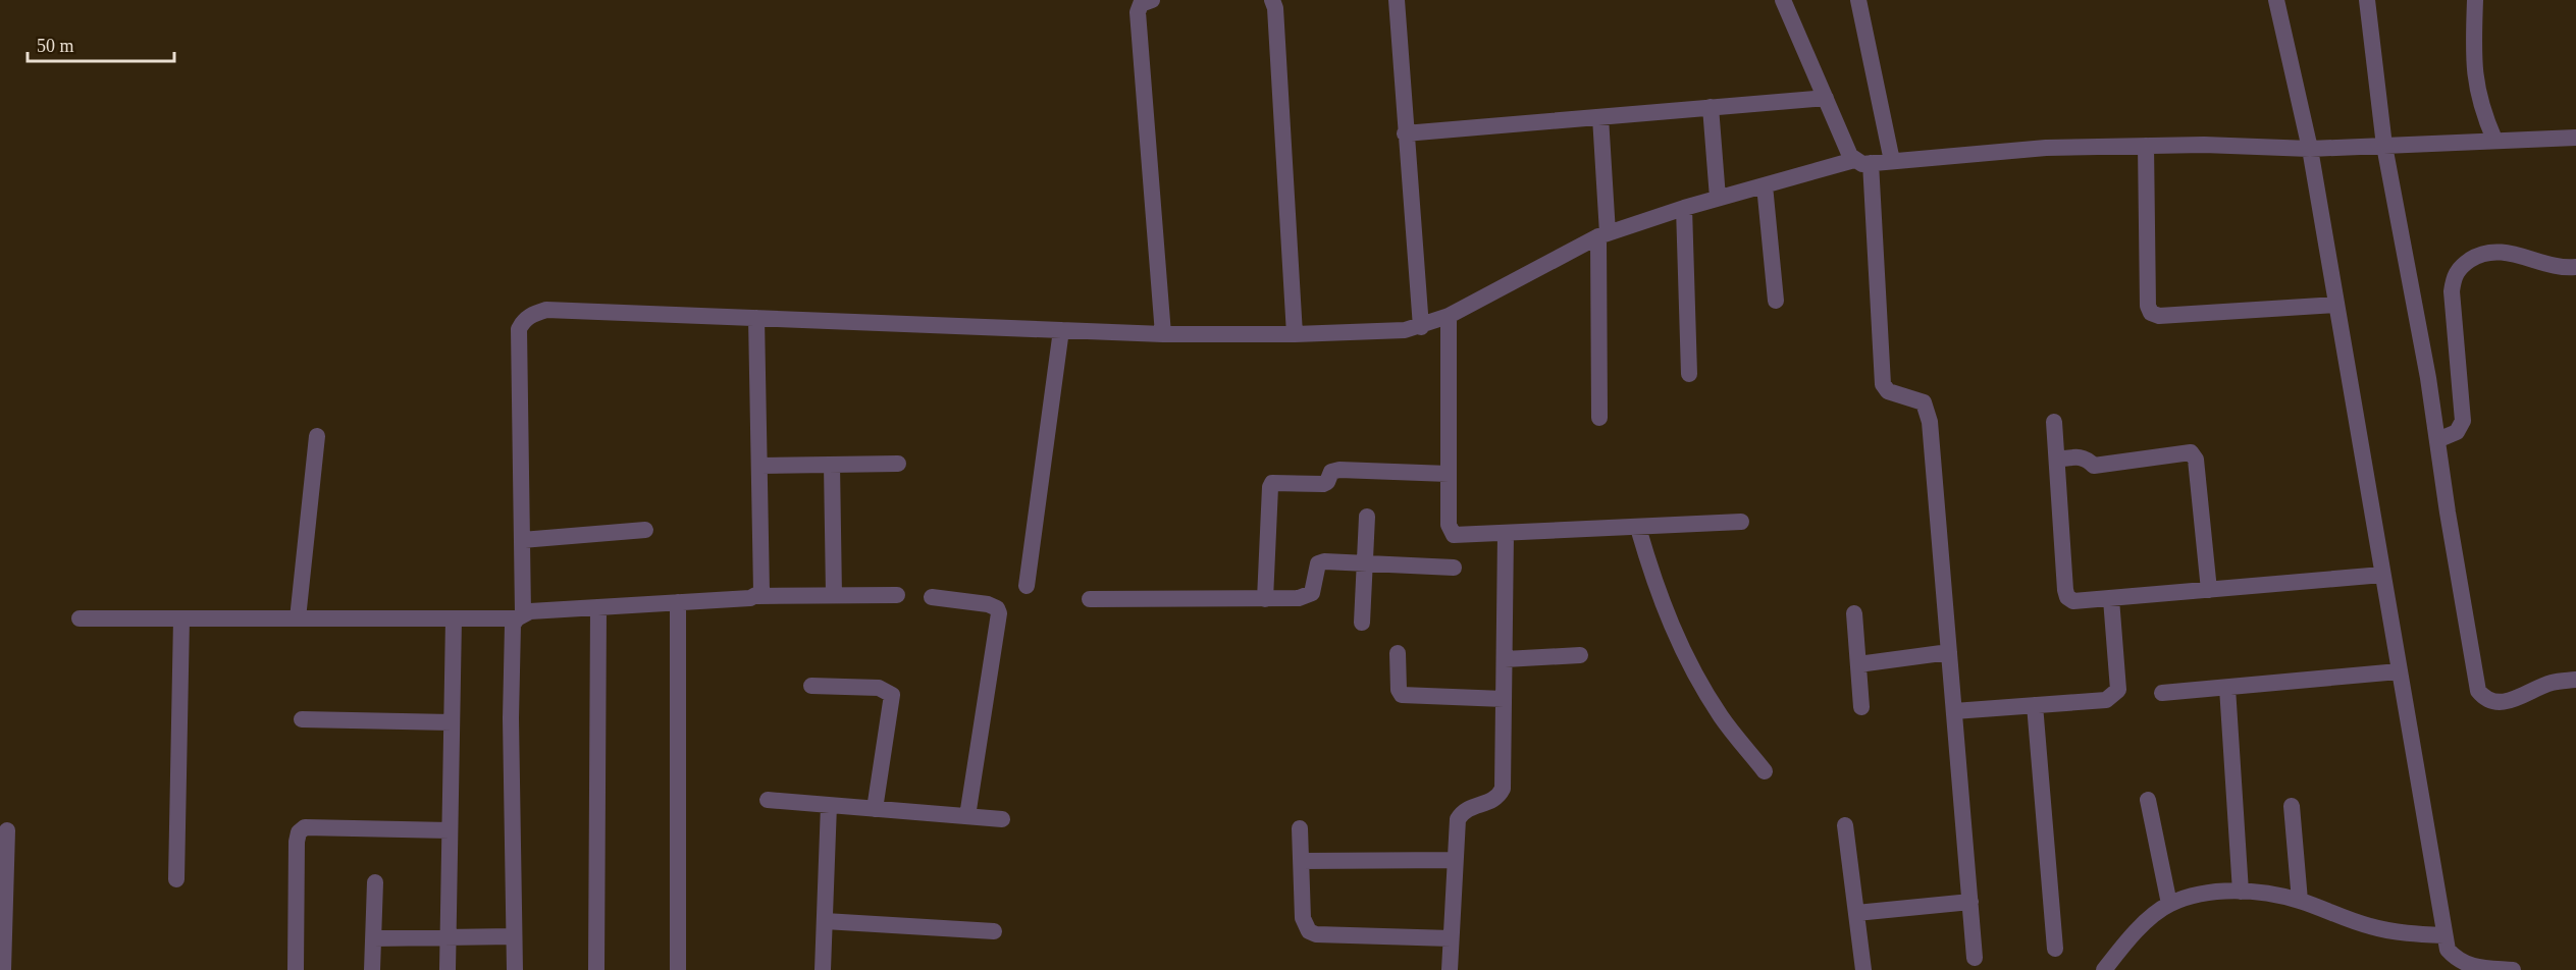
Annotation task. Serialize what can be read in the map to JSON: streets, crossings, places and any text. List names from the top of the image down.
{
  "scale_bar": "50 m"
}
